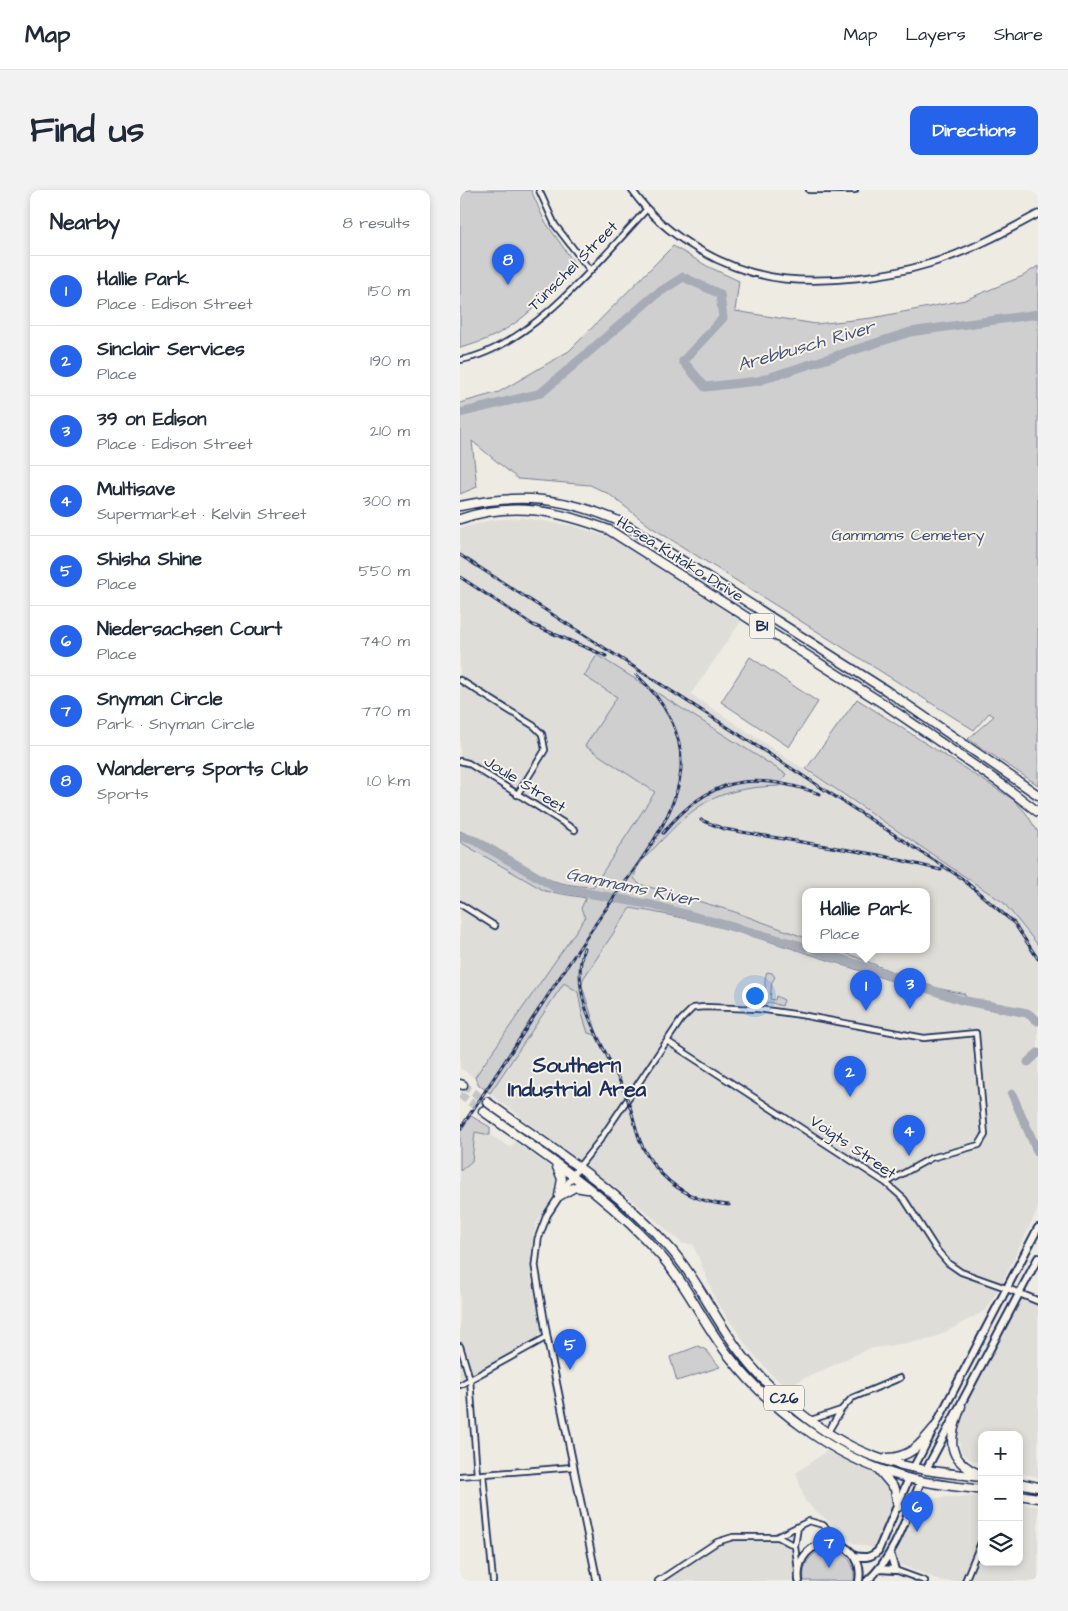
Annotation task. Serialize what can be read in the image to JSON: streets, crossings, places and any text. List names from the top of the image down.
{
  "streets": {
    "main road": ["Hosea Kutako Drive", "B1", "C26"],
    "street": ["Tünschel Street", "Joule Street", "Voigts Street"]
  },
  "districts": ["Southern Industrial Area"],
  "water": ["Arebbusch River", "Gammams River"],
  "parks": ["Gammams Cemetery"],
  "page": {
    "header": "Map",
    "nav": ["Map", "Layers", "Share"],
    "title": "Find us",
    "buttons": "Directions",
    "heading": ["Nearby", "8 results"],
    "pins": [
      "8",
      "3",
      "1",
      "2",
      "4",
      "5",
      "6",
      "7"
    ],
    "list": [
      {
        "mark": "1",
        "name": "Hallie Park",
        "note": "Place · Edison Street",
        "value": "150 m"
      },
      {
        "mark": "2",
        "name": "Sinclair Services",
        "note": "Place",
        "value": "190 m"
      },
      {
        "mark": "3",
        "name": "39 on Edison",
        "note": "Place · Edison Street",
        "value": "210 m"
      },
      {
        "mark": "4",
        "name": "Multisave",
        "note": "Supermarket · Kelvin Street",
        "value": "300 m"
      },
      {
        "mark": "5",
        "name": "Shisha Shine",
        "note": "Place",
        "value": "550 m"
      },
      {
        "mark": "6",
        "name": "Niedersachsen Court",
        "note": "Place",
        "value": "740 m"
      },
      {
        "mark": "7",
        "name": "Snyman Circle",
        "note": "Park · Snyman Circle",
        "value": "770 m"
      },
      {
        "mark": "8",
        "name": "Wanderers Sports Club",
        "note": "Sports",
        "value": "1.0 km"
      }
    ],
    "popup": ["Hallie Park", "Place"],
    "map_buttons": ["+", "−"]
  }
}
